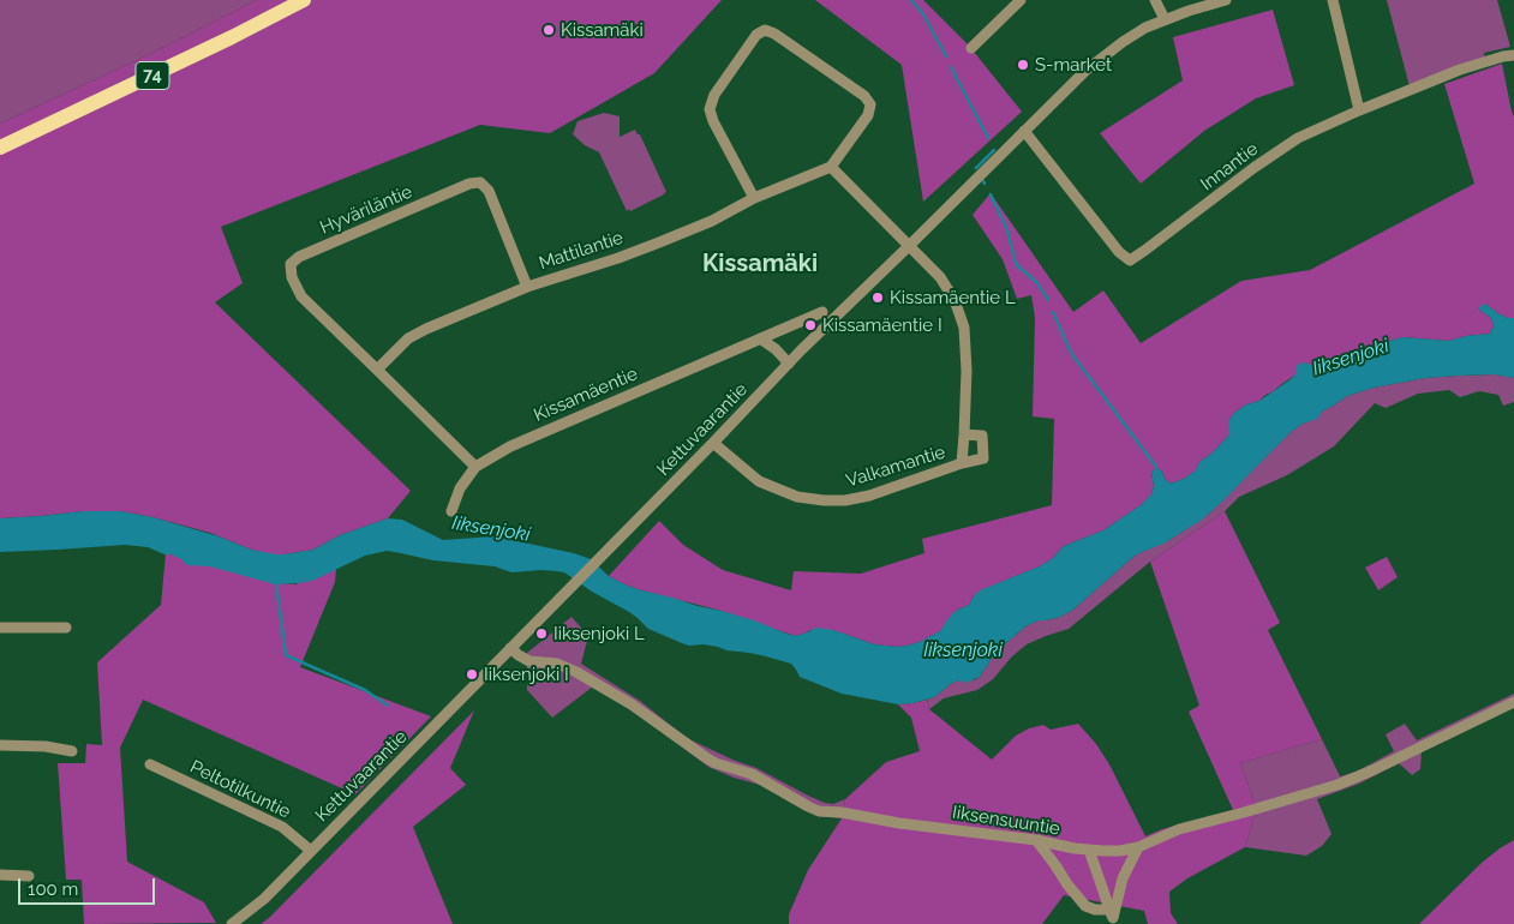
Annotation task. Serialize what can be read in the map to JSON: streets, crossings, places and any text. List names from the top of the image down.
{
  "streets": {
    "main road": ["74"],
    "street": [
      "Innantie",
      "Hyväriläntie",
      "Mattilantie",
      "Kissamäentie",
      "Kettuvaarantie",
      "Valkamantie",
      "Peltotilkuntie",
      "Iiksensuuntie"
    ]
  },
  "crossings": [
    ["Innantie", "Kettuvaarantie"],
    ["Hyväriläntie", "Mattilantie"],
    ["Kettuvaarantie", "Valkamantie"],
    ["Kettuvaarantie", "Peltotilkuntie"],
    ["Kettuvaarantie", "Iiksensuuntie"]
  ],
  "districts": ["Kissamäki"],
  "water": ["Iiksenjoki"],
  "places": [
    "Kissamäki",
    "S-market",
    "Kissamäentie L",
    "Kissamäentie I",
    "Iiksenjoki L",
    "Iiksenjoki I"
  ],
  "scale_bar": "100 m"
}
